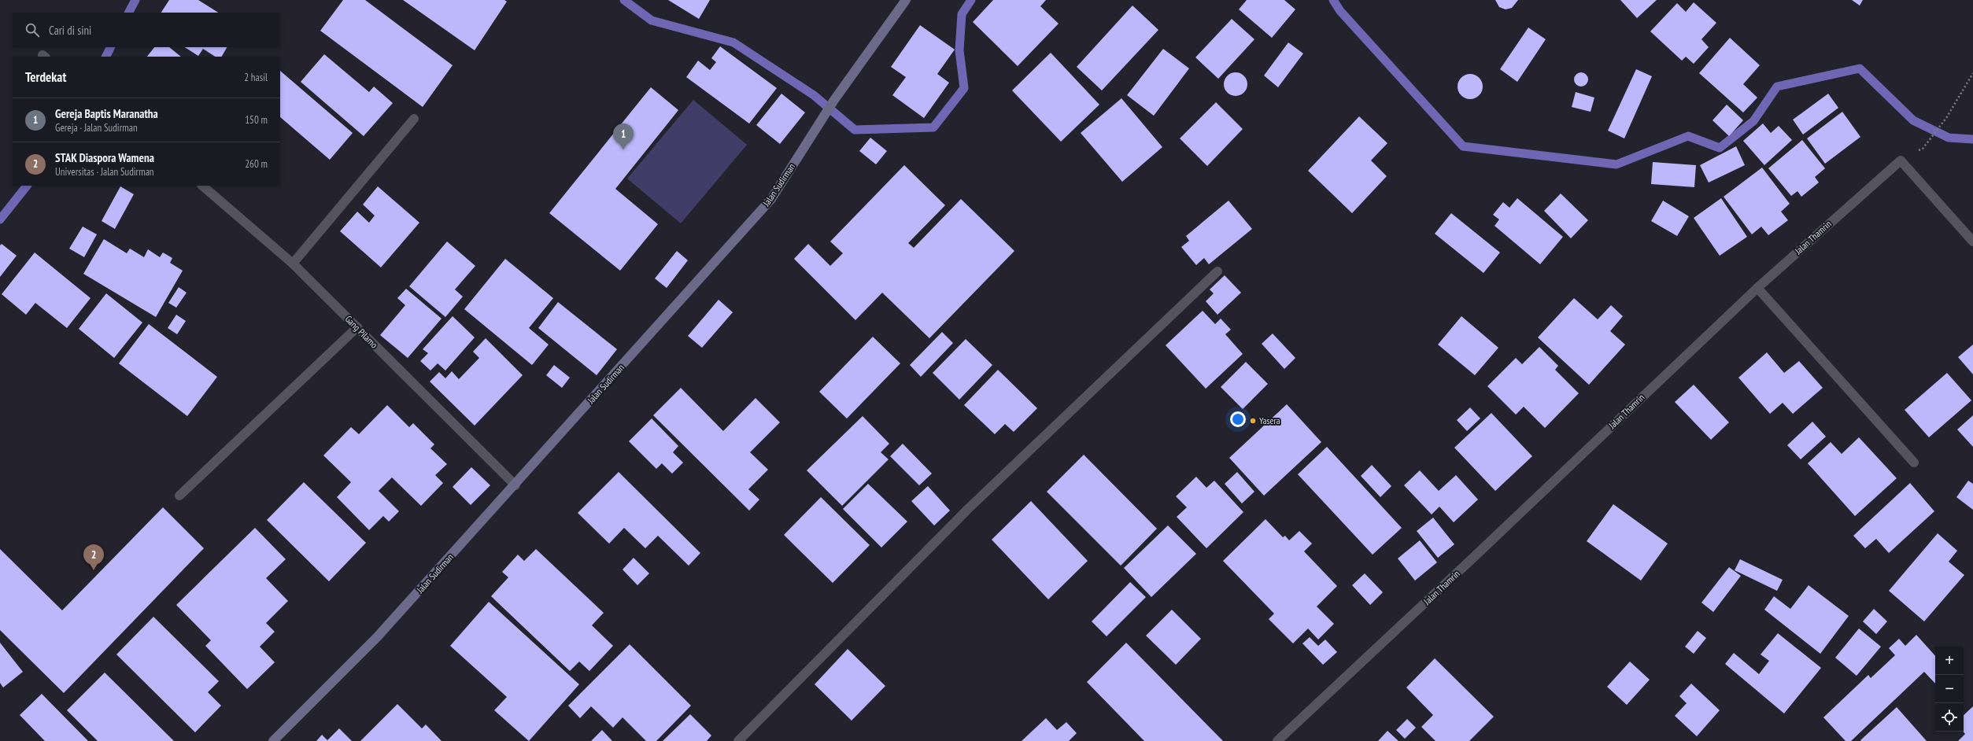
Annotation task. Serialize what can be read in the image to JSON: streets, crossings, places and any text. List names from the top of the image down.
{
  "streets": {
    "street": ["Jalan Sudirman", "Jalan Thamrin", "Gang Pilamo"]
  },
  "crossings": [
    ["Jalan Sudirman", "Gang Pilamo"]
  ],
  "places": ["Yasera"],
  "page": {
    "search": "Cari di sini",
    "heading": ["Terdekat", "2 hasil"],
    "list": [
      {
        "mark": "1",
        "name": "Gereja Baptis Maranatha",
        "note": "Gereja · Jalan Sudirman",
        "value": "150 m"
      },
      {
        "mark": "2",
        "name": "STAK Diaspora Wamena",
        "note": "Universitas · Jalan Sudirman",
        "value": "260 m"
      }
    ],
    "pins": ["1", "2"],
    "map_buttons": ["+", "−"]
  }
}
